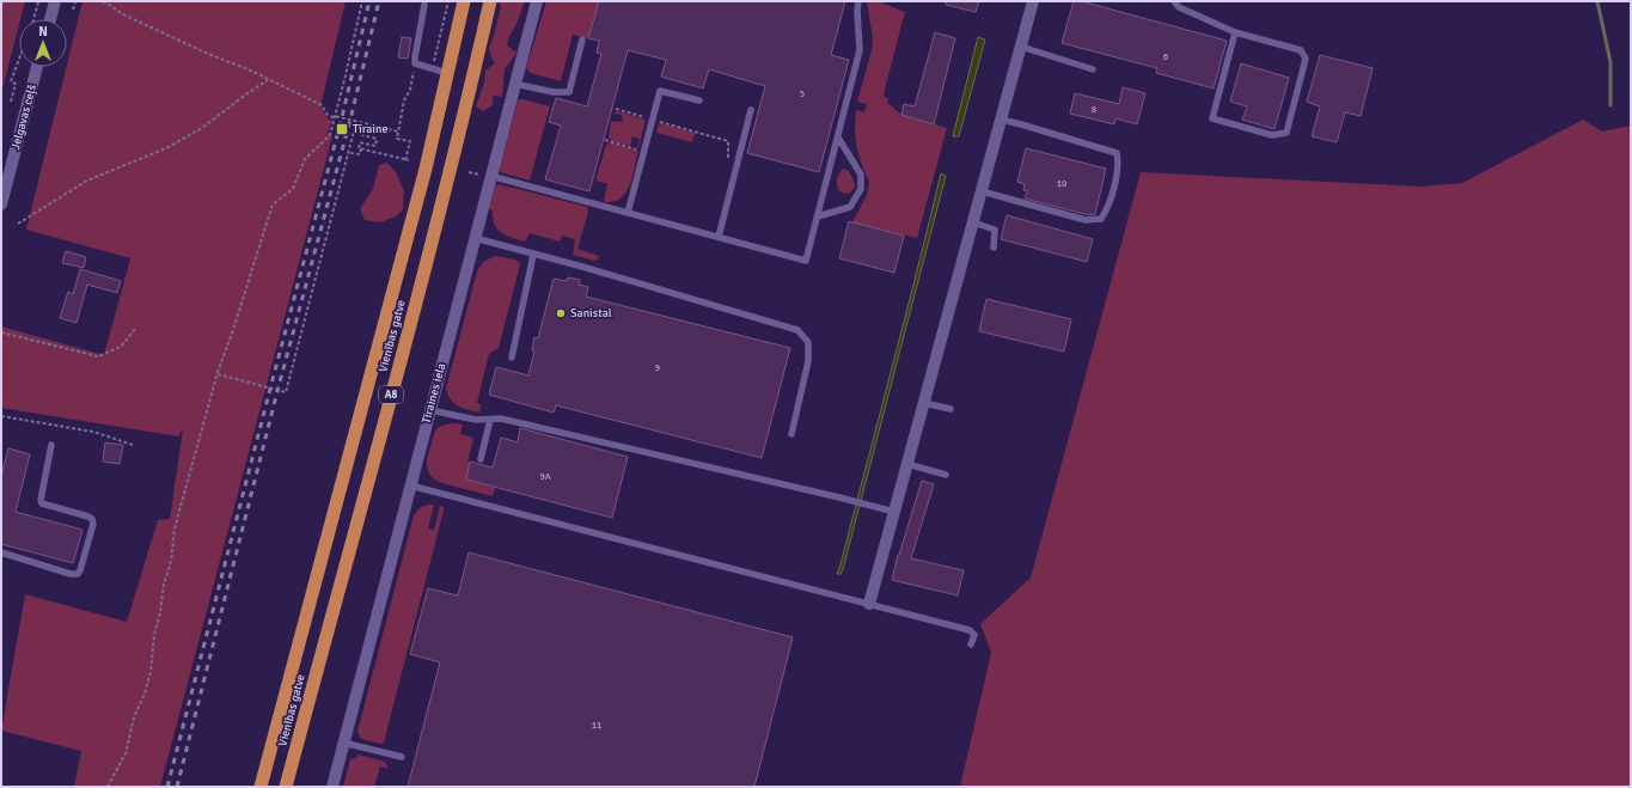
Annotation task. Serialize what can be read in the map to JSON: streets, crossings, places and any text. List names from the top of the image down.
{
  "streets": {
    "highway": ["Vienības gatve", "A8"],
    "street": ["Jelgavas ceļš", "Tīraines iela"]
  },
  "places": {
    "transit": ["Tīraine"],
    "other": ["Sanistal"]
  },
  "house_numbers": [
    "6",
    "5",
    "8",
    "10",
    "9",
    "9A",
    "11"
  ],
  "north": "top"
}
